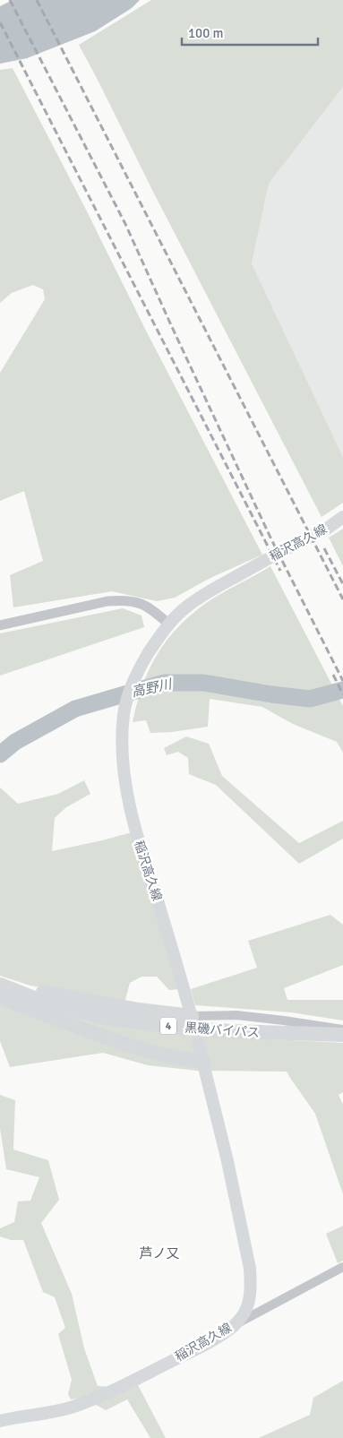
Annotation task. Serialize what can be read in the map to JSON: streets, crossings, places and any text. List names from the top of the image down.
{
  "streets": {
    "highway": ["4", "黒磯バイパス"],
    "main road": ["稲沢高久線"]
  },
  "crossings": [
    ["稲沢高久線", "4"],
    ["4", "黒磯バイパス"]
  ],
  "districts": ["芦ノ又"],
  "water": ["高野川"],
  "scale_bar": "100 m"
}
